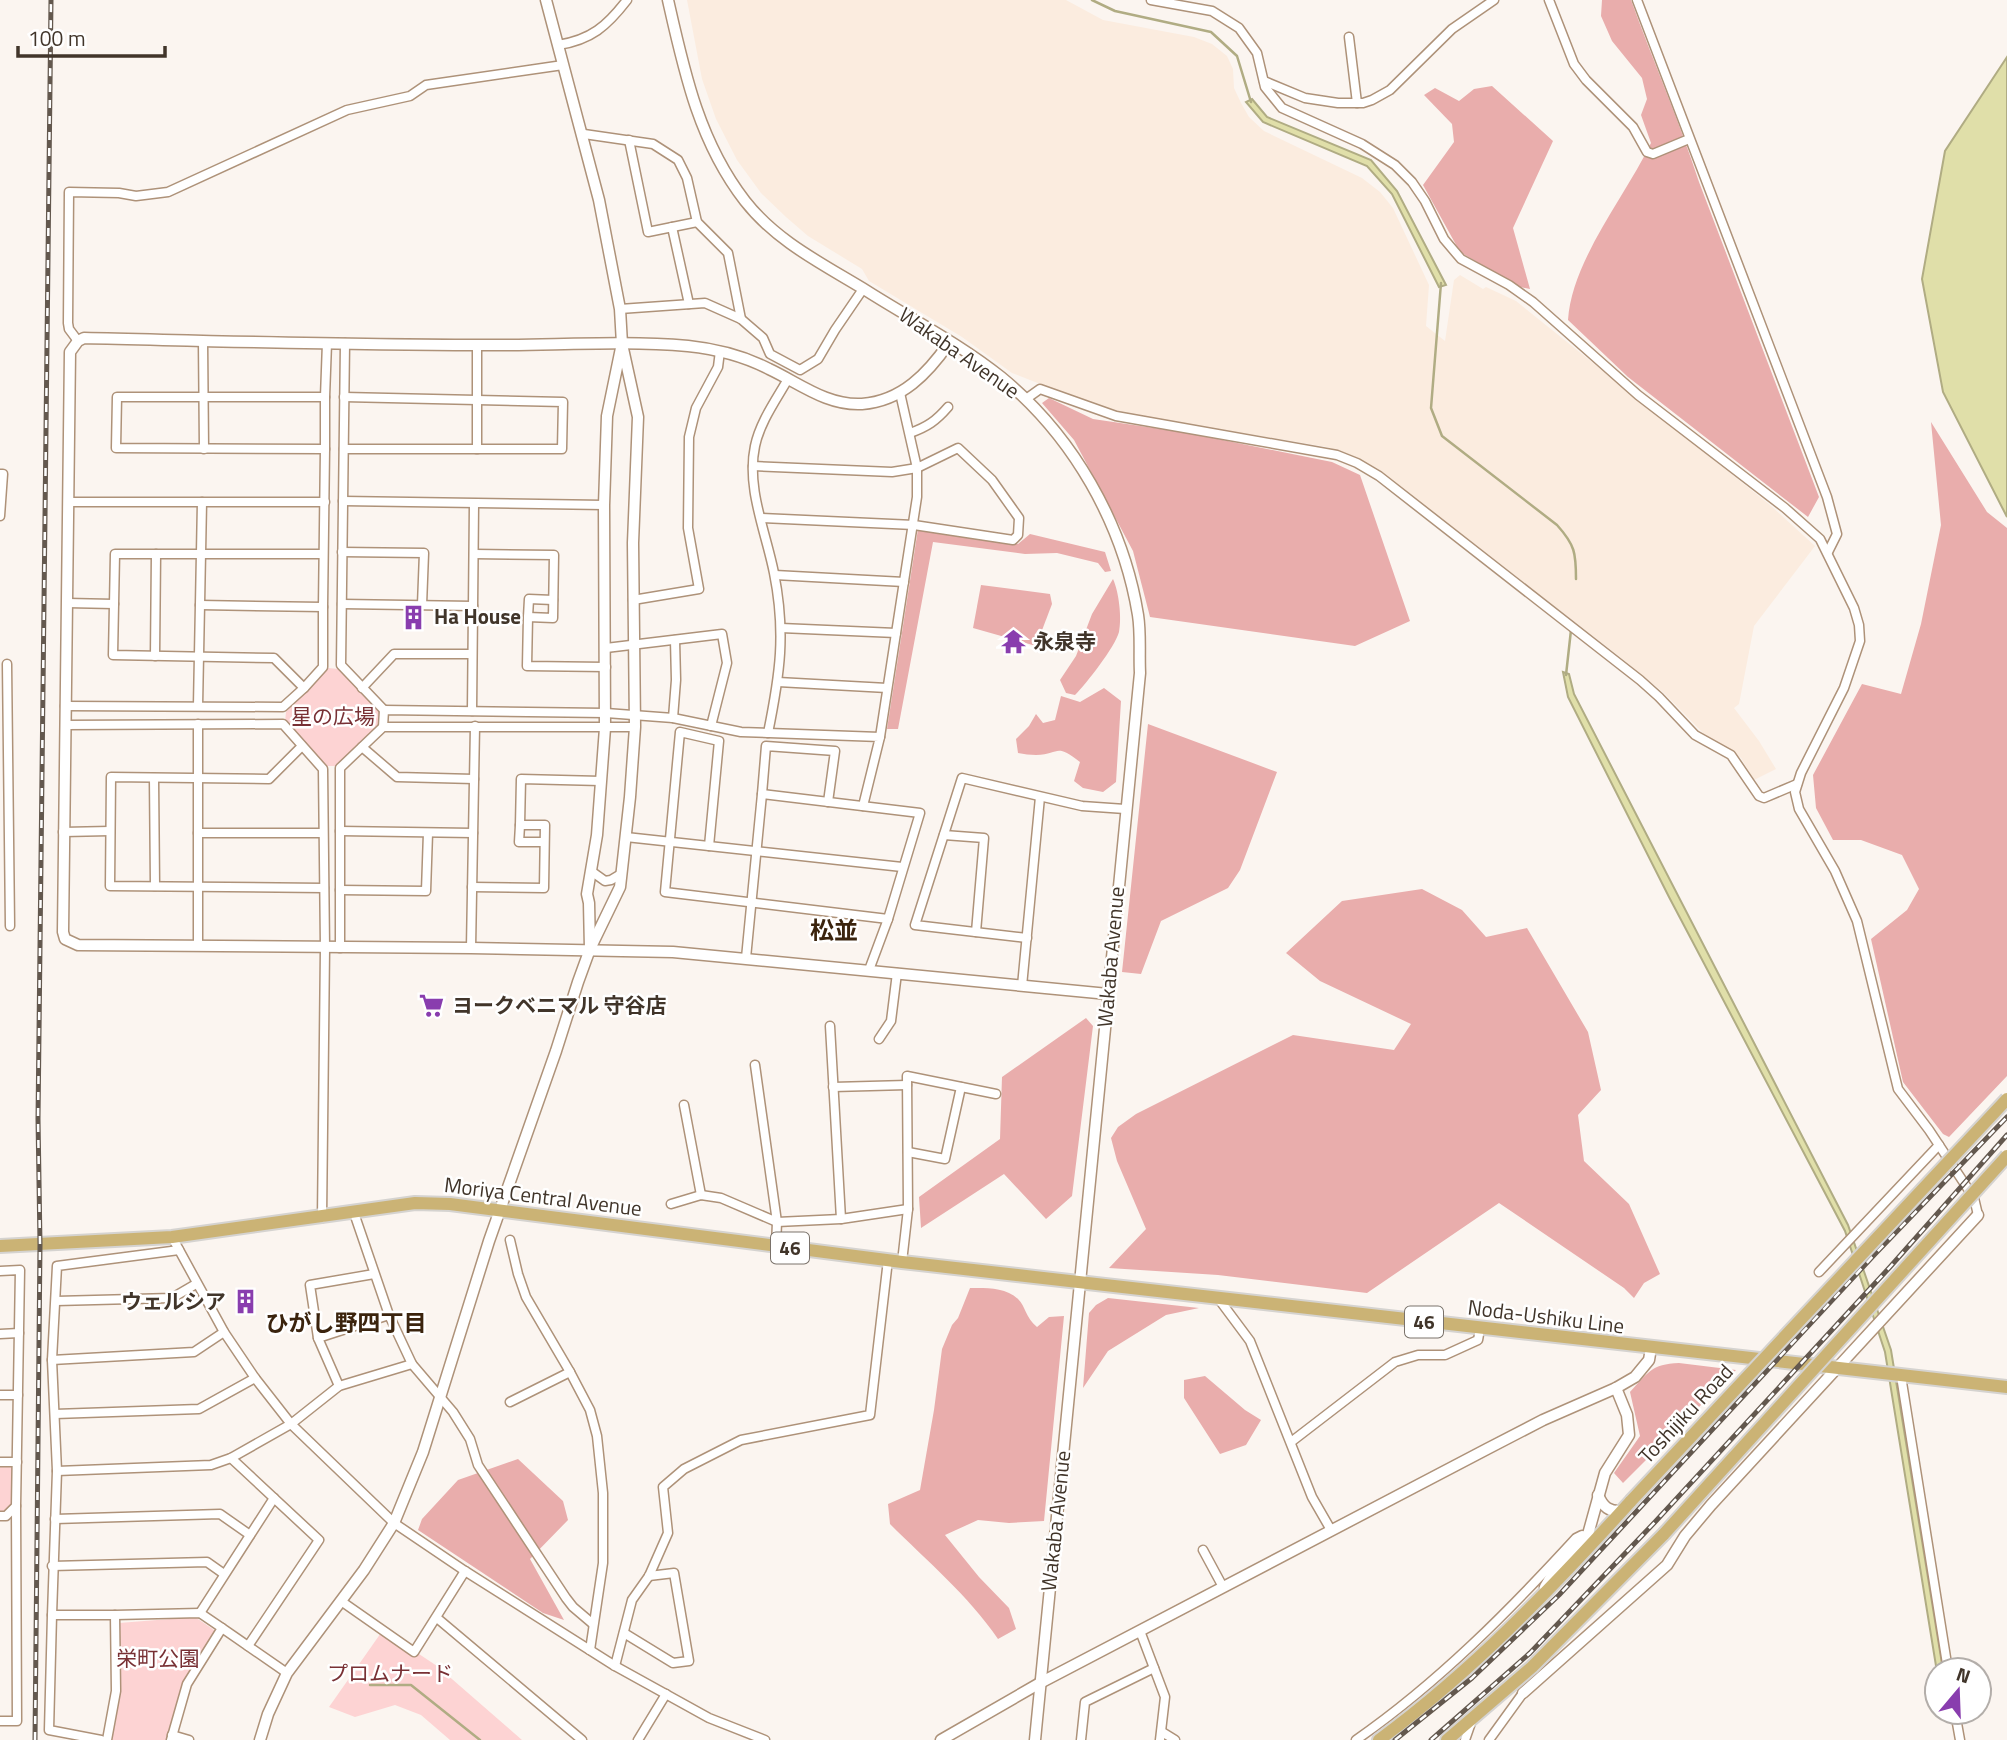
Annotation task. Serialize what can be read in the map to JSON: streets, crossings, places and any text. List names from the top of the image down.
{
  "streets": {
    "main road": [
      "Moriya Central Avenue",
      "46",
      "Noda-Ushiku Line",
      "Toshijiku Road"
    ],
    "street": ["Wakaba Avenue"]
  },
  "crossings": [
    ["Wakaba Avenue", "Moriya Central Avenue"],
    ["Wakaba Avenue", "Noda-Ushiku Line"],
    ["Moriya Central Avenue", "Noda-Ushiku Line"]
  ],
  "districts": ["松並", "ひがし野四丁目"],
  "parks": ["星の広場", "栄町公園", "プロムナード"],
  "places": {
    "building": ["Ha House", "ウェルシア"],
    "temple": ["永泉寺"],
    "supermarket": ["ヨークベニマル 守谷店"]
  },
  "scale_bar": "100 m",
  "north": "top"
}
